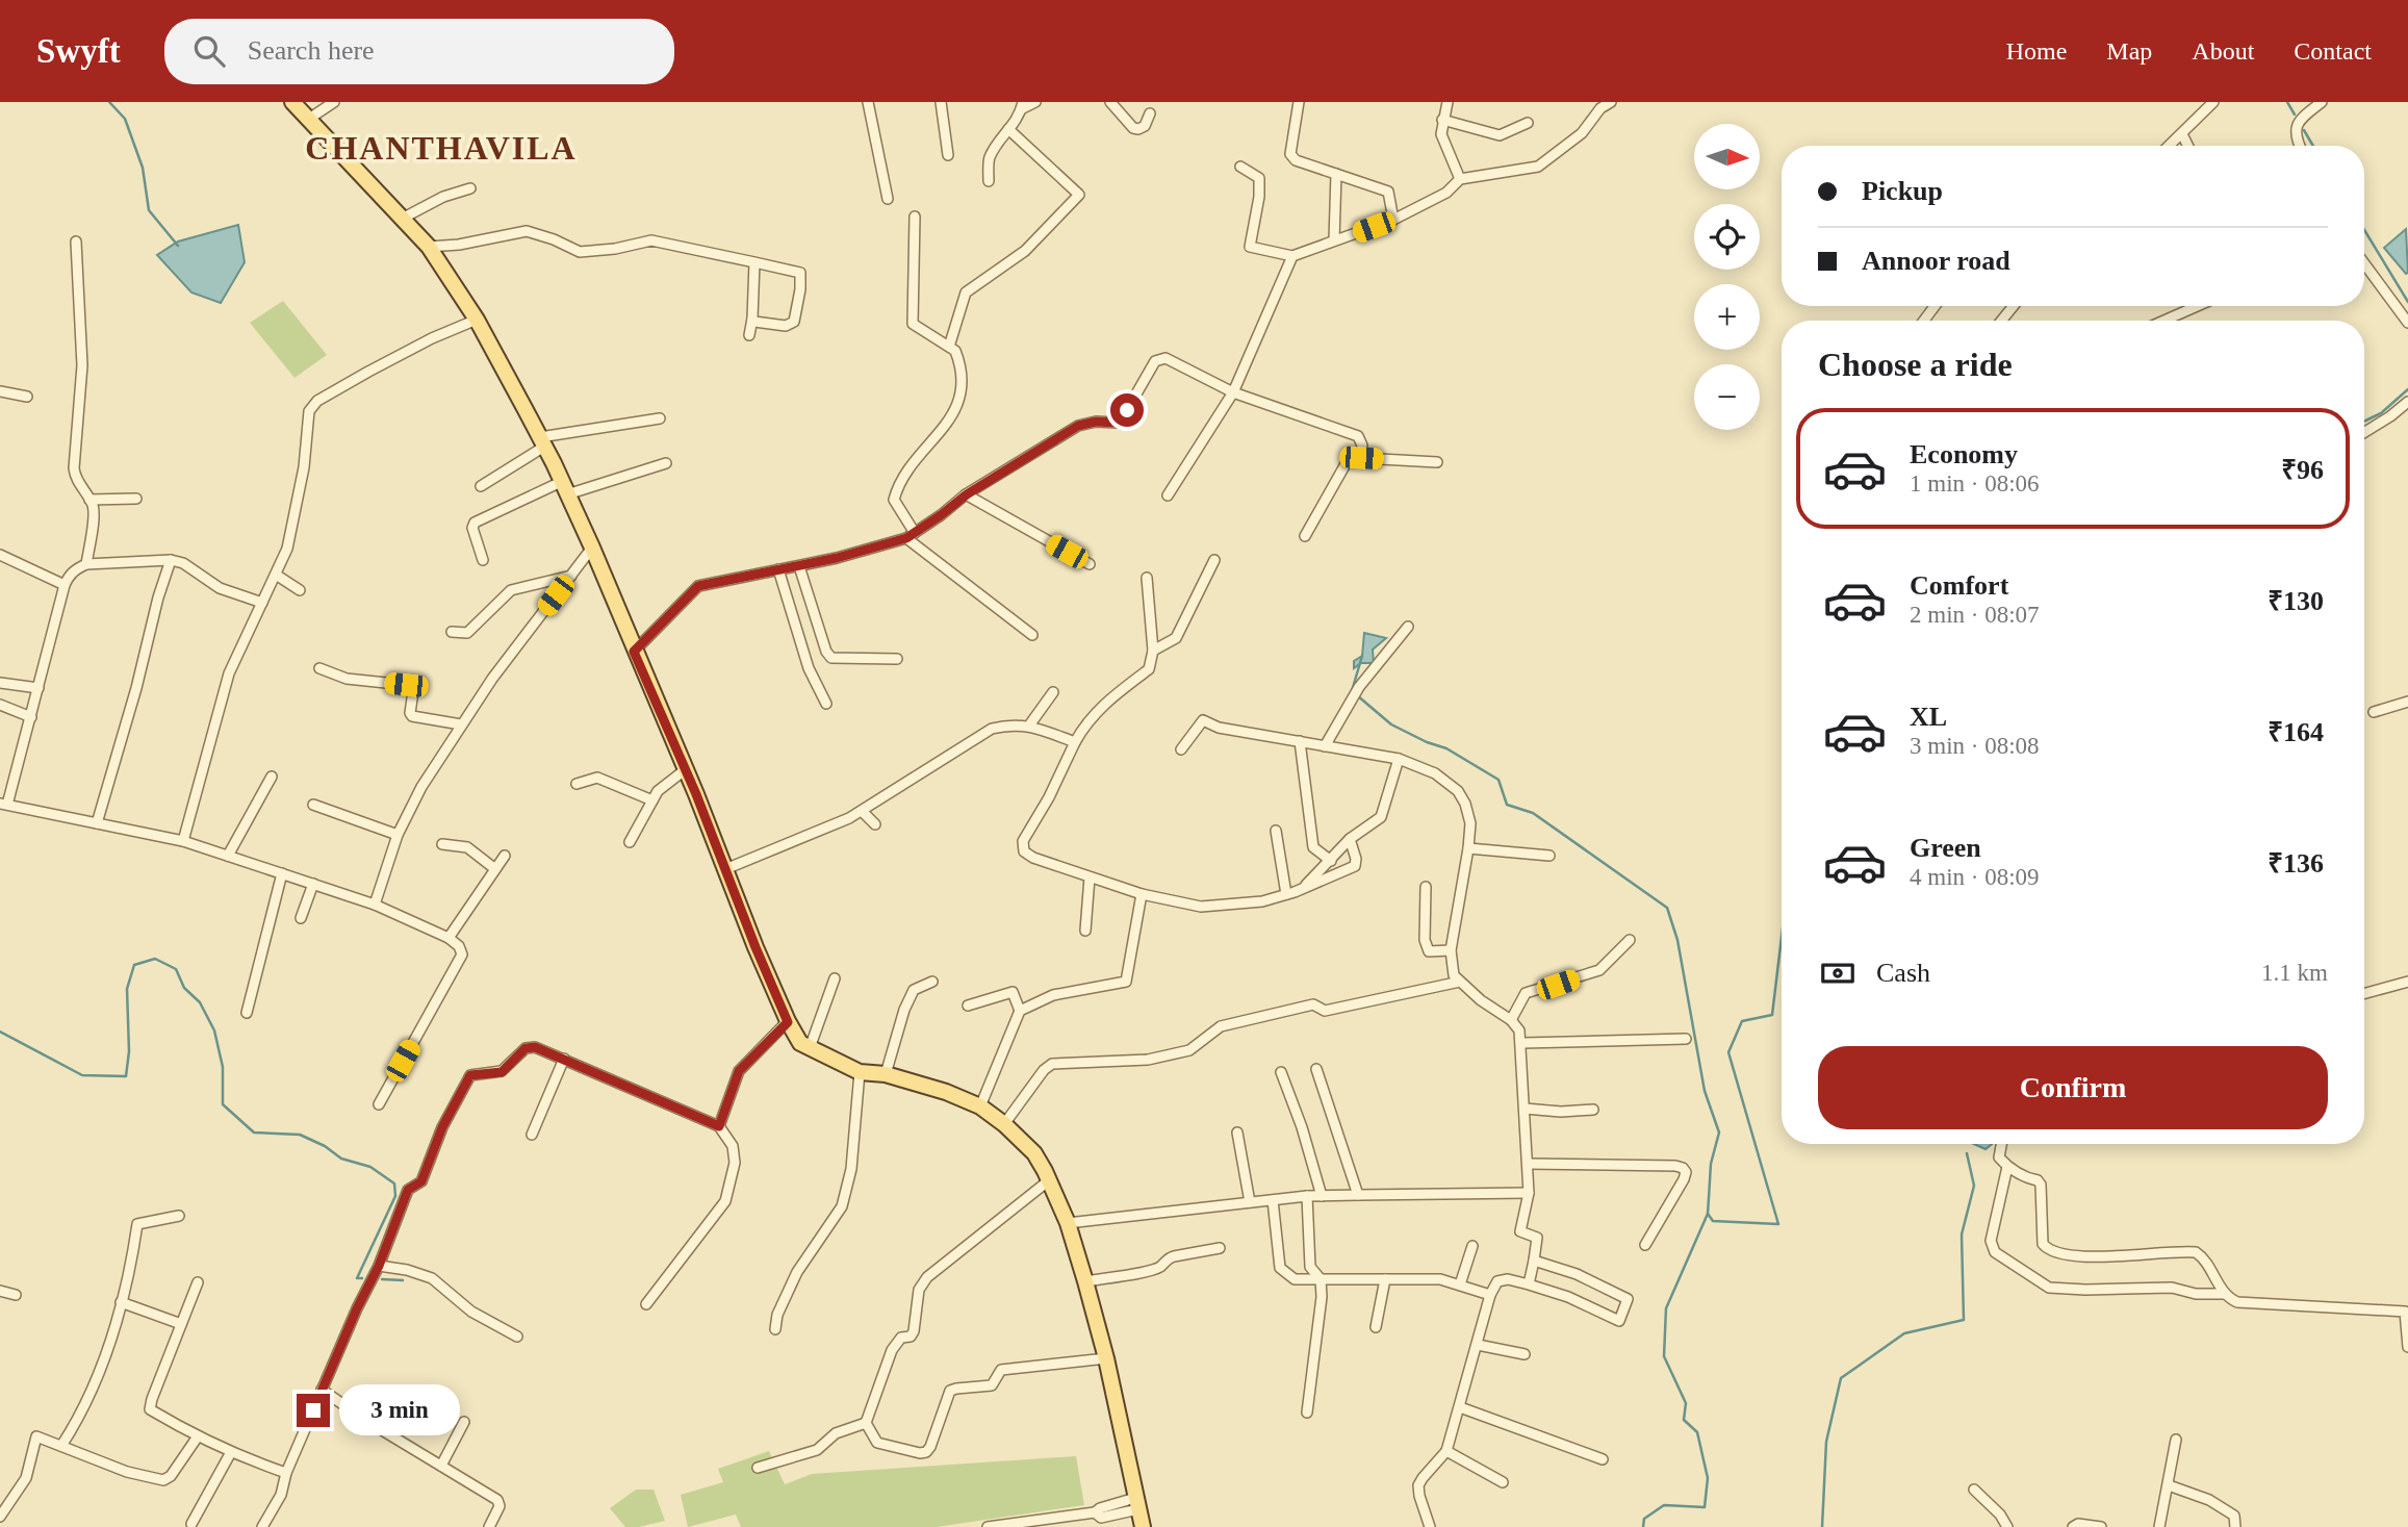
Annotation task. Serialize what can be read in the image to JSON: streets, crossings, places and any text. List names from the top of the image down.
{
  "districts": ["CHANTHAVILA"],
  "north": "right",
  "page": {
    "header": "Swyft",
    "search": "Search here",
    "nav": [
      "Home",
      "Map",
      "About",
      "Contact"
    ],
    "map_buttons": ["+", "−"],
    "banner": ["Pickup", "Annoor road"],
    "heading": "Choose a ride",
    "list": [
      {
        "name": "Economy",
        "note": "1 min · 08:06",
        "value": "₹96"
      },
      {
        "name": "Comfort",
        "note": "2 min · 08:07",
        "value": "₹130"
      },
      {
        "name": "XL",
        "note": "3 min · 08:08",
        "value": "₹164"
      },
      {
        "name": "Green",
        "note": "4 min · 08:09",
        "value": "₹136"
      }
    ],
    "pay": ["Cash", "1.1 km"],
    "buttons": "Confirm",
    "bubble": "3 min"
  }
}
